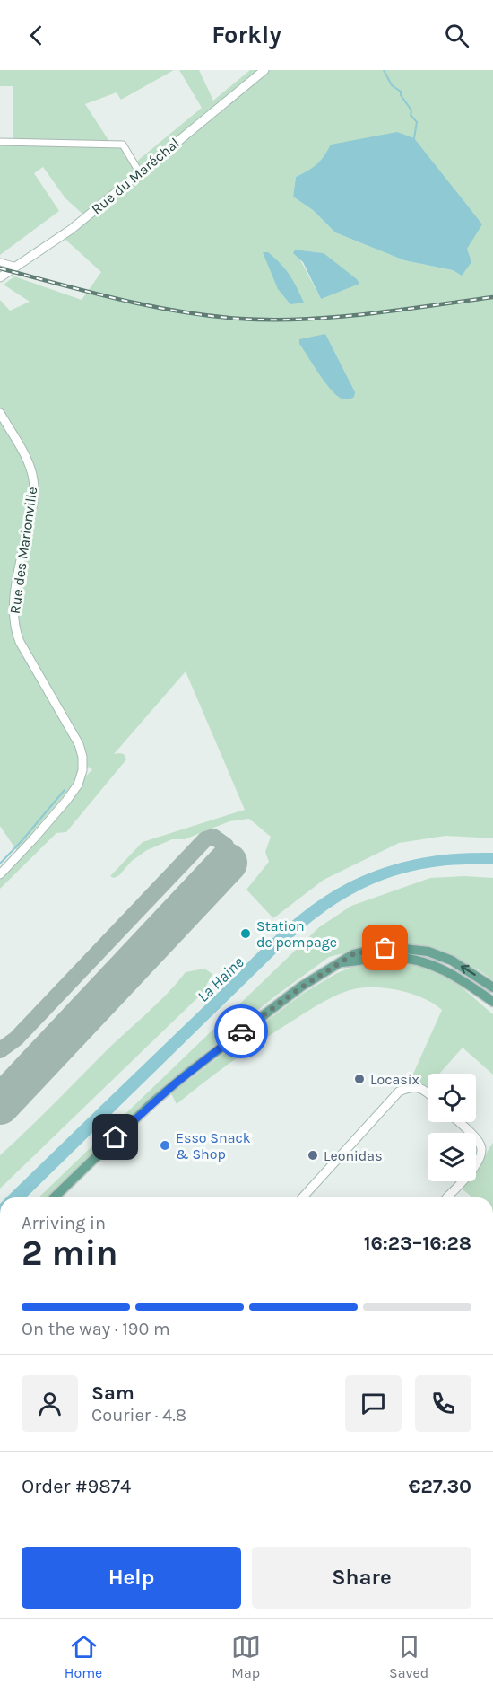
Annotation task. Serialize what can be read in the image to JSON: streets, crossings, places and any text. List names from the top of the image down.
{
  "streets": {
    "street": ["Rue du Maréchal", "Rue des Marionville"]
  },
  "water": ["La Haine"],
  "places": [
    "Station de pompage",
    "Locasix",
    "Esso Snack & Shop",
    "Leonidas"
  ],
  "page": {
    "header": "Forkly",
    "heading": ["2 min", "Arriving in", "16:23–16:28"],
    "panel": [
      "Sam",
      "Courier · 4.8",
      "Order #9874",
      "€27.30"
    ],
    "bar": "On the way · 190 m",
    "buttons": ["Help", "Share"],
    "tabs": ["Home", "Map", "Saved"]
  }
}
